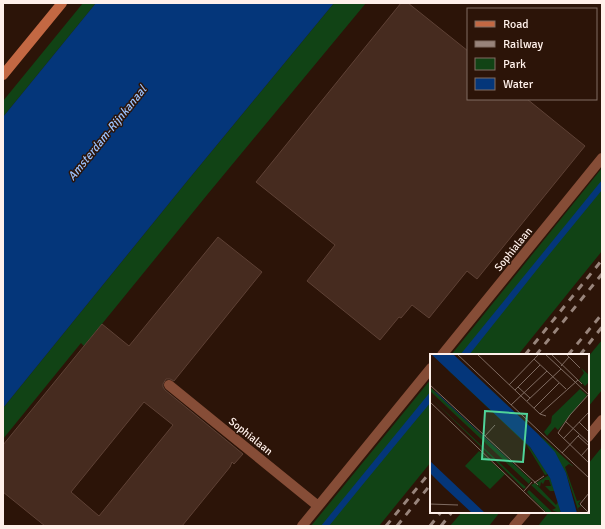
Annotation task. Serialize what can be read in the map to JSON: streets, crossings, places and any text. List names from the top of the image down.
{
  "streets": {
    "street": ["Sophialaan"]
  },
  "water": ["Amsterdam-Rijnkanaal"],
  "legend": [
    "Road",
    "Railway",
    "Park",
    "Water"
  ]
}
